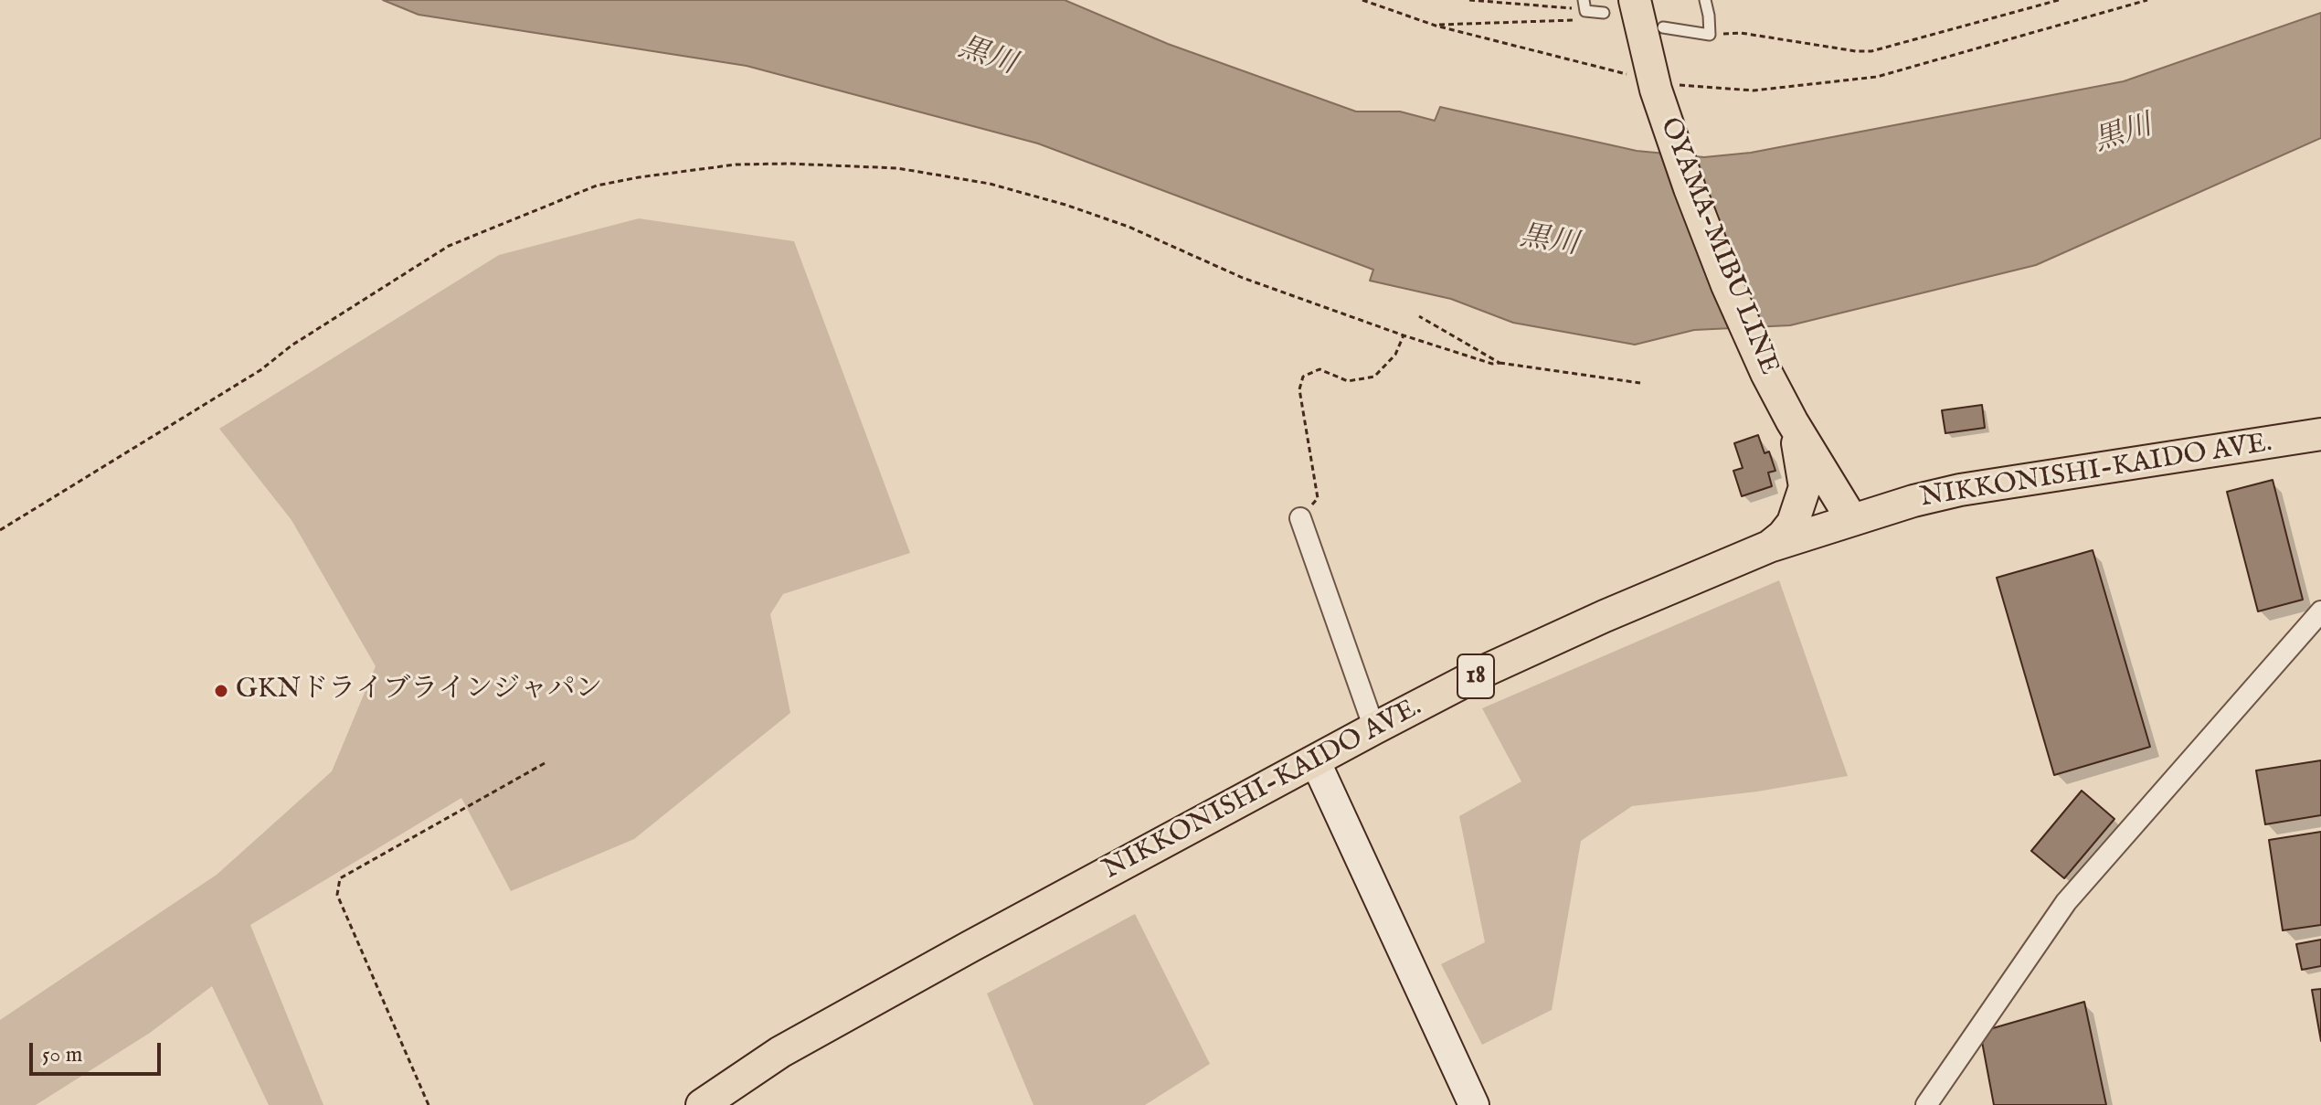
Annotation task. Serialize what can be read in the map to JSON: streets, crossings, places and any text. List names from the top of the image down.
{
  "streets": {
    "main road": ["OYAMA-MIBU LINE", "NIKKONISHI-KAIDO AVE.", "18"]
  },
  "crossings": [
    ["OYAMA-MIBU LINE", "NIKKONISHI-KAIDO AVE."]
  ],
  "water": ["黒川"],
  "places": ["GKNドライブラインジャパン"],
  "scale_bar": "50 m"
}
